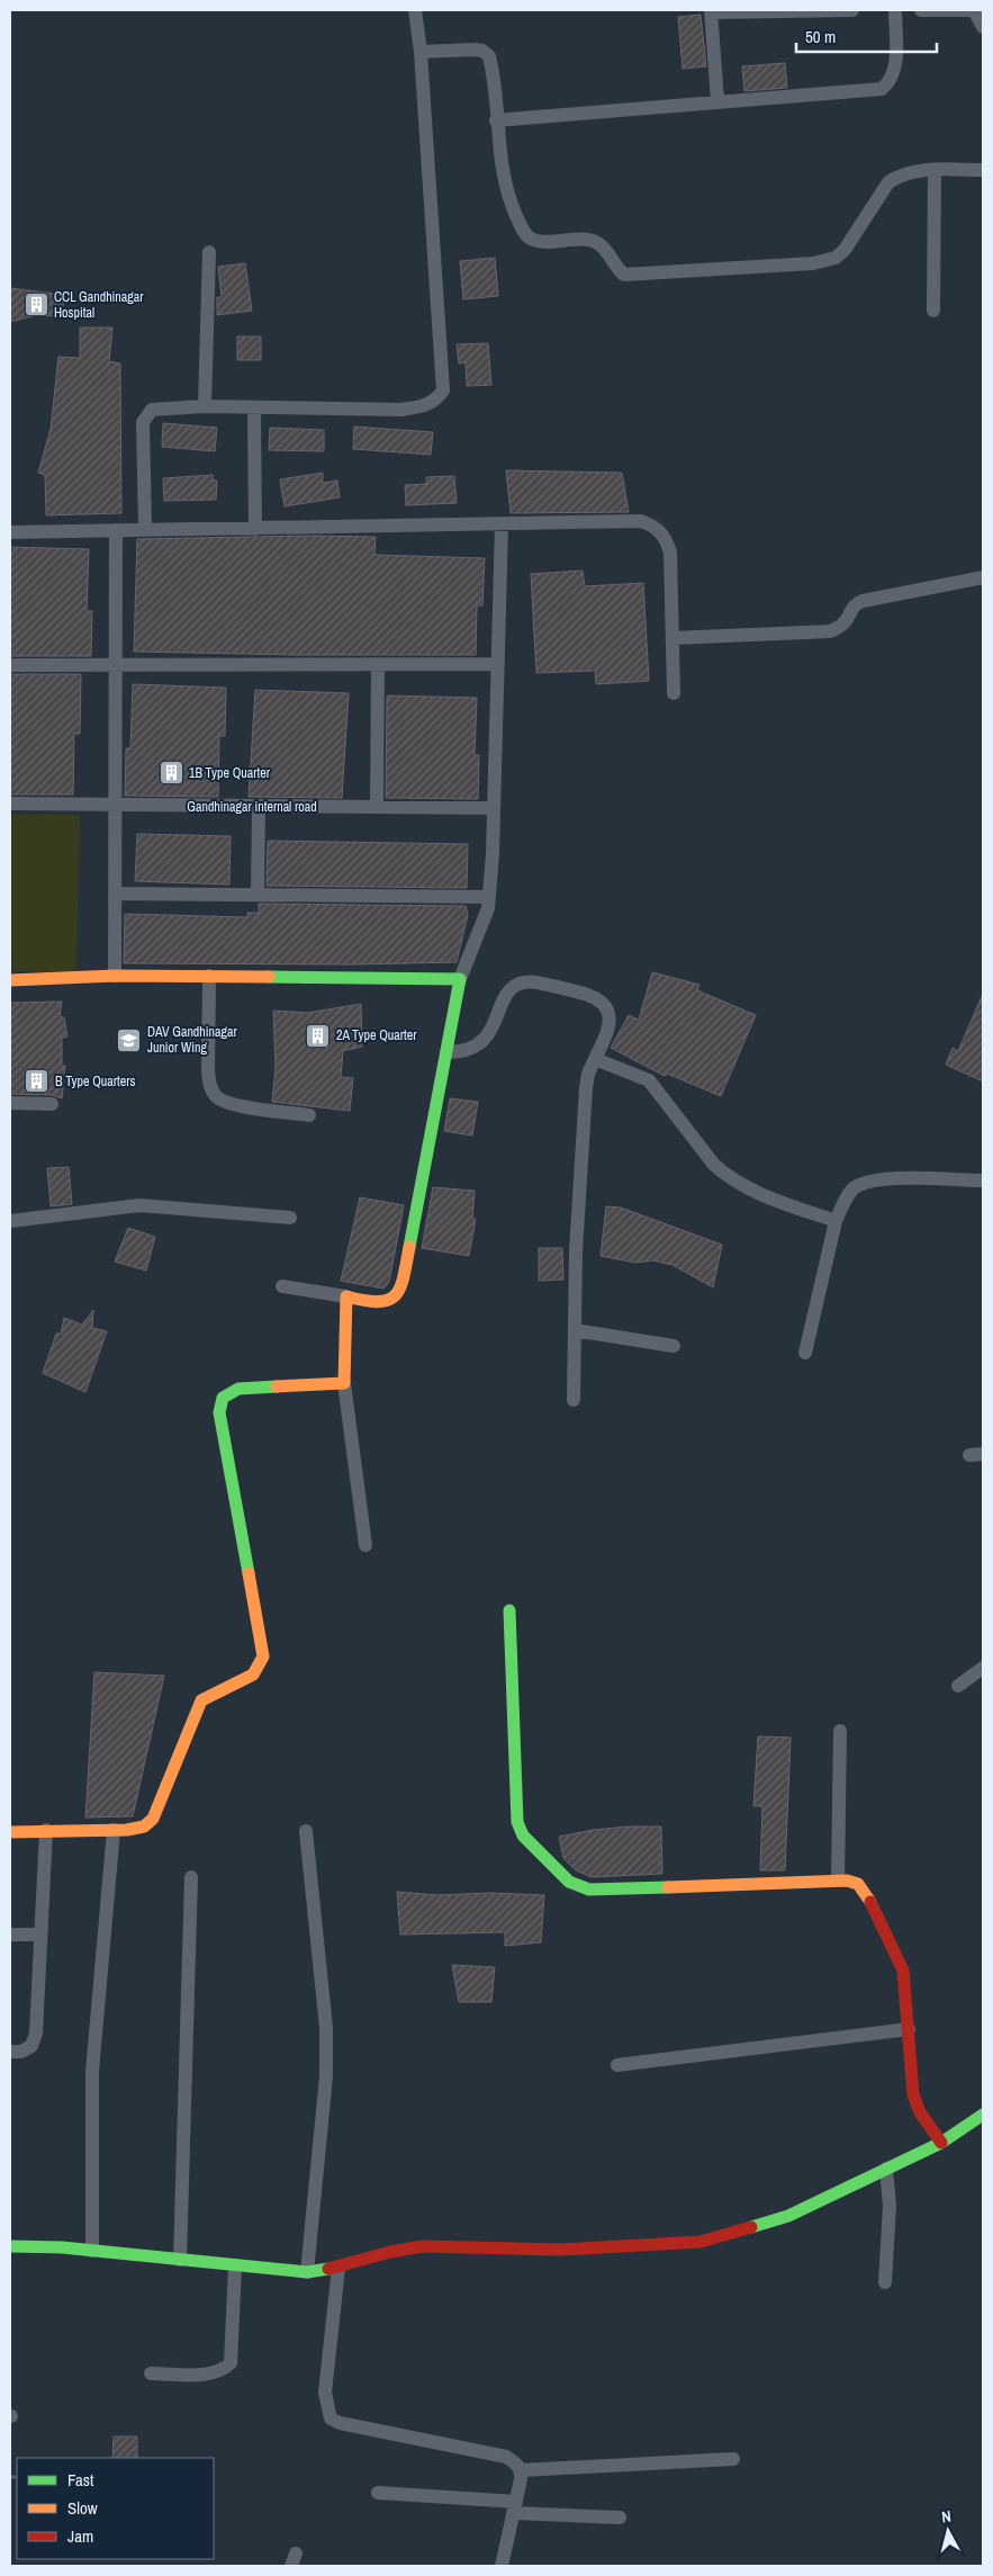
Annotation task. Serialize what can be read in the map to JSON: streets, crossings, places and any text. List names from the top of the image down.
{
  "streets": {
    "street": ["Gandhinagar internal road"]
  },
  "places": {
    "building": [
      "CCL Gandhinagar Hospital",
      "1B Type Quarter",
      "2A Type Quarter",
      "B Type Quarters"
    ],
    "school or university": ["DAV Gandhinagar Junior Wing"]
  },
  "legend": ["Fast", "Slow", "Jam"],
  "scale_bar": "50 m",
  "north": "top"
}
